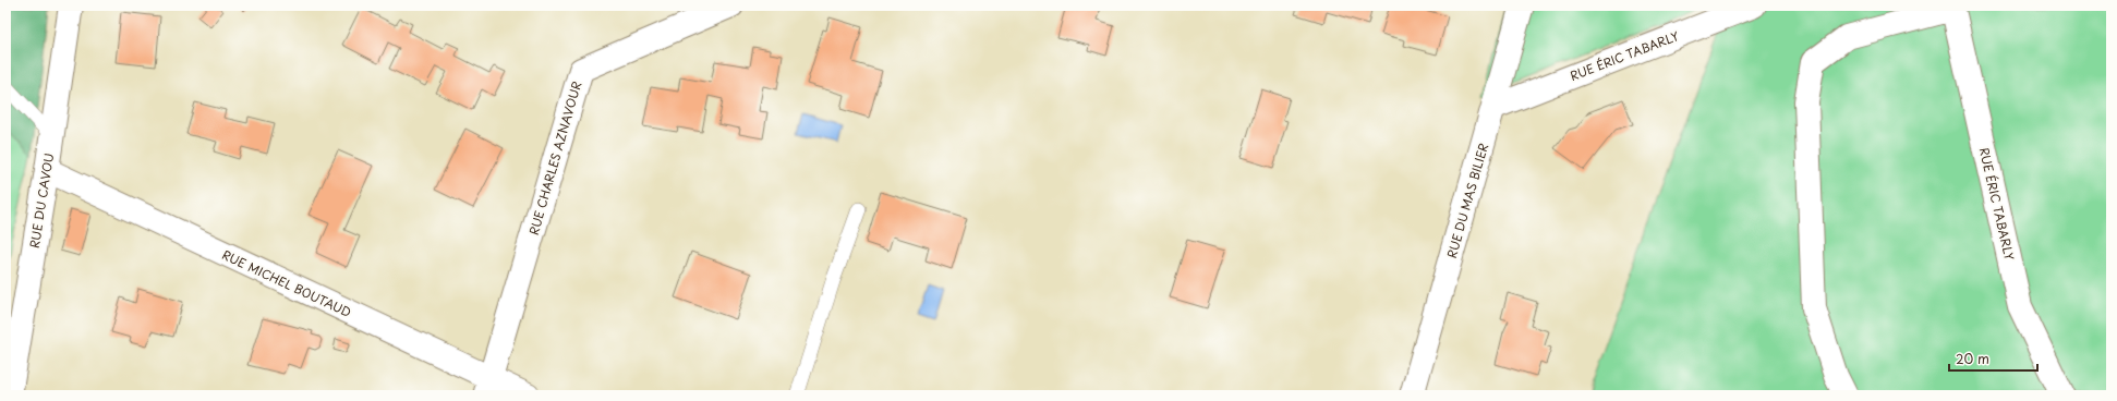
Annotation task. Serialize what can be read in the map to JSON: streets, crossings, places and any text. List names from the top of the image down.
{
  "streets": {
    "street": [
      "RUE ÉRIC TABARLY",
      "RUE CHARLES AZNAVOUR",
      "RUE DU CAVOU",
      "RUE DU MAS BILIER",
      "RUE MICHEL BOUTAUD"
    ]
  },
  "crossings": [
    ["RUE ÉRIC TABARLY", "RUE DU MAS BILIER"],
    ["RUE CHARLES AZNAVOUR", "RUE MICHEL BOUTAUD"],
    ["RUE DU CAVOU", "RUE MICHEL BOUTAUD"]
  ],
  "scale_bar": "20 m"
}
